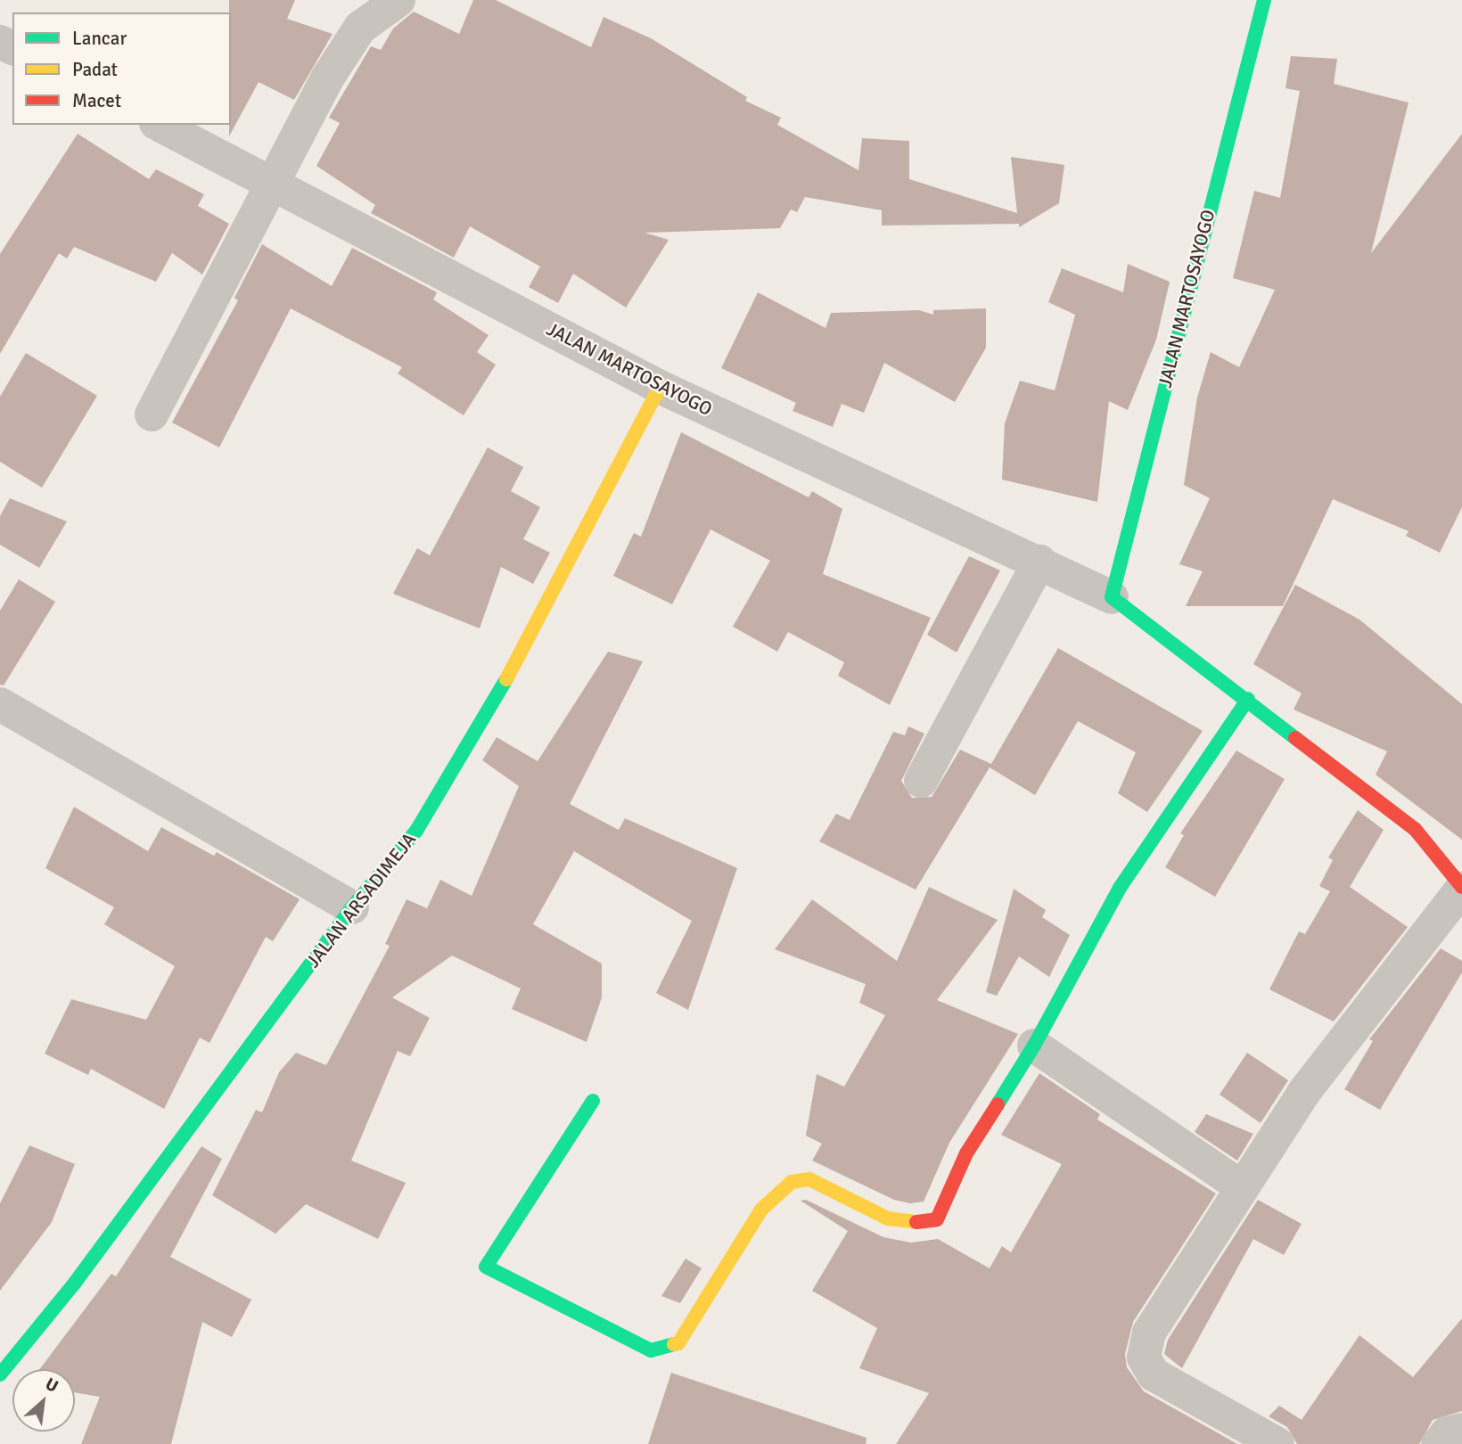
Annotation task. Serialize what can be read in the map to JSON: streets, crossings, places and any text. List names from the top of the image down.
{
  "streets": {
    "street": ["JALAN MARTOSAYOGO", "JALAN ARSADIMEJA"]
  },
  "crossings": [
    ["JALAN MARTOSAYOGO", "JALAN ARSADIMEJA"]
  ],
  "legend": ["Lancar", "Padat", "Macet"],
  "north": "top right"
}
